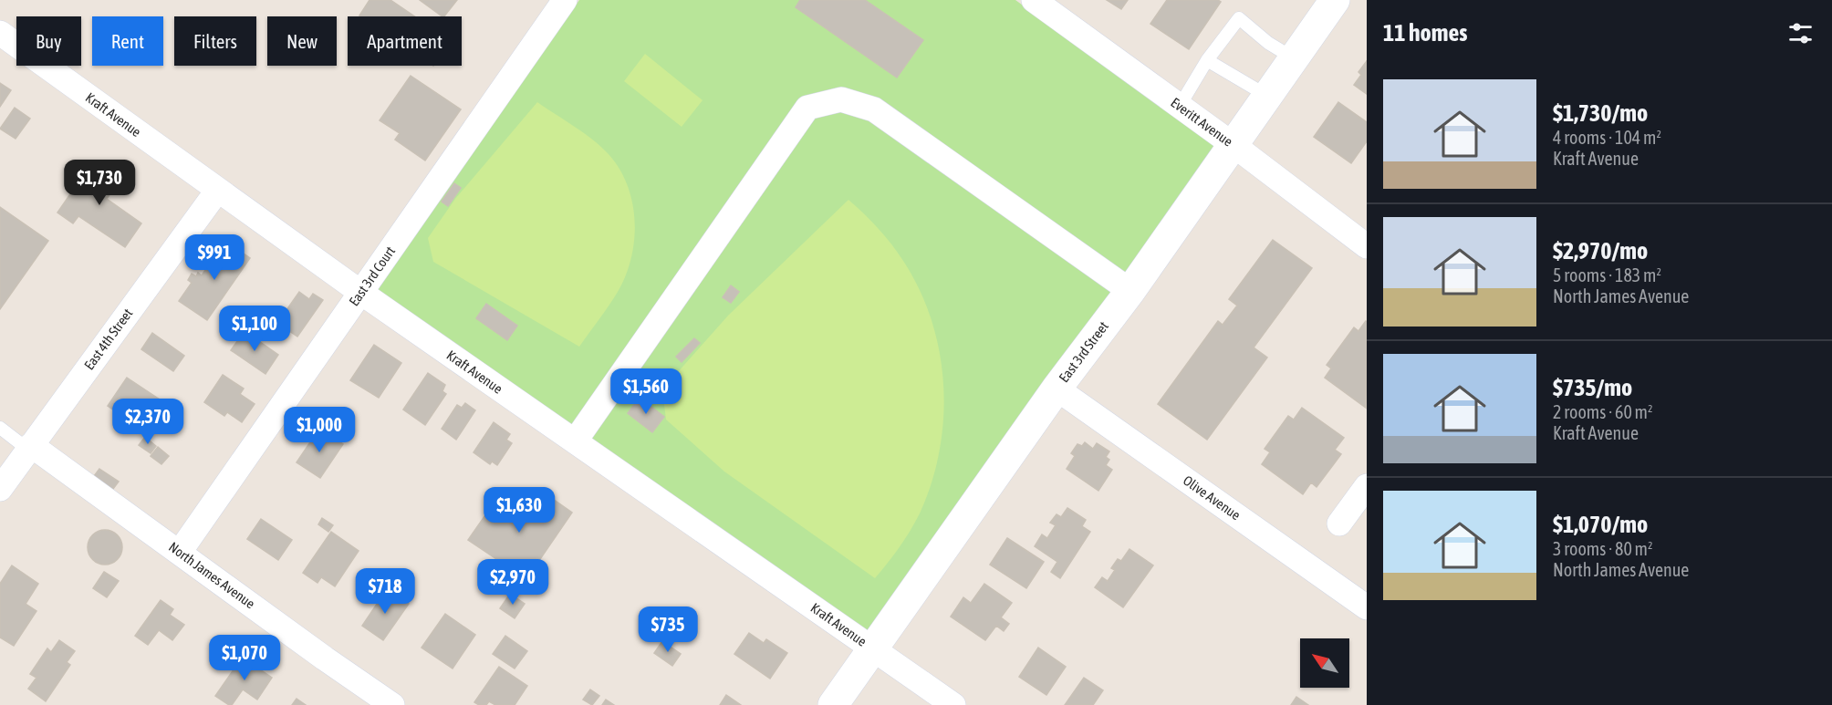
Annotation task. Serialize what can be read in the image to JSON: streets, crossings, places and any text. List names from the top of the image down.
{
  "streets": {
    "street": [
      "Kraft Avenue",
      "Everitt Avenue",
      "East 3rd Court",
      "East 4th Street",
      "East 3rd Street",
      "Olive Avenue",
      "North James Avenue"
    ]
  },
  "crossings": [
    ["Kraft Avenue", "East 3rd Court"],
    ["Kraft Avenue", "East 4th Street"],
    ["Kraft Avenue", "East 3rd Street"],
    ["Everitt Avenue", "East 3rd Street"],
    ["East 3rd Court", "North James Avenue"],
    ["East 4th Street", "North James Avenue"],
    ["East 3rd Street", "Olive Avenue"]
  ],
  "north": "top left",
  "page": {
    "heading": "11 homes",
    "chip": [
      "Buy",
      "Rent",
      "Filters",
      "New",
      "Apartment"
    ],
    "list": [
      {
        "name": "$1,730/mo",
        "note": "4 rooms · 104 m² · Kraft Avenue"
      },
      {
        "name": "$2,970/mo",
        "note": "5 rooms · 183 m² · North James Avenue"
      },
      {
        "name": "$735/mo",
        "note": "2 rooms · 60 m² · Kraft Avenue"
      },
      {
        "name": "$1,070/mo",
        "note": "3 rooms · 80 m² · North James Avenue"
      }
    ],
    "price": [
      "$1,730",
      "$991",
      "$1,100",
      "$1,560",
      "$2,370",
      "$1,000",
      "$1,630",
      "$2,970",
      "$718",
      "$735",
      "$1,070"
    ]
  }
}
